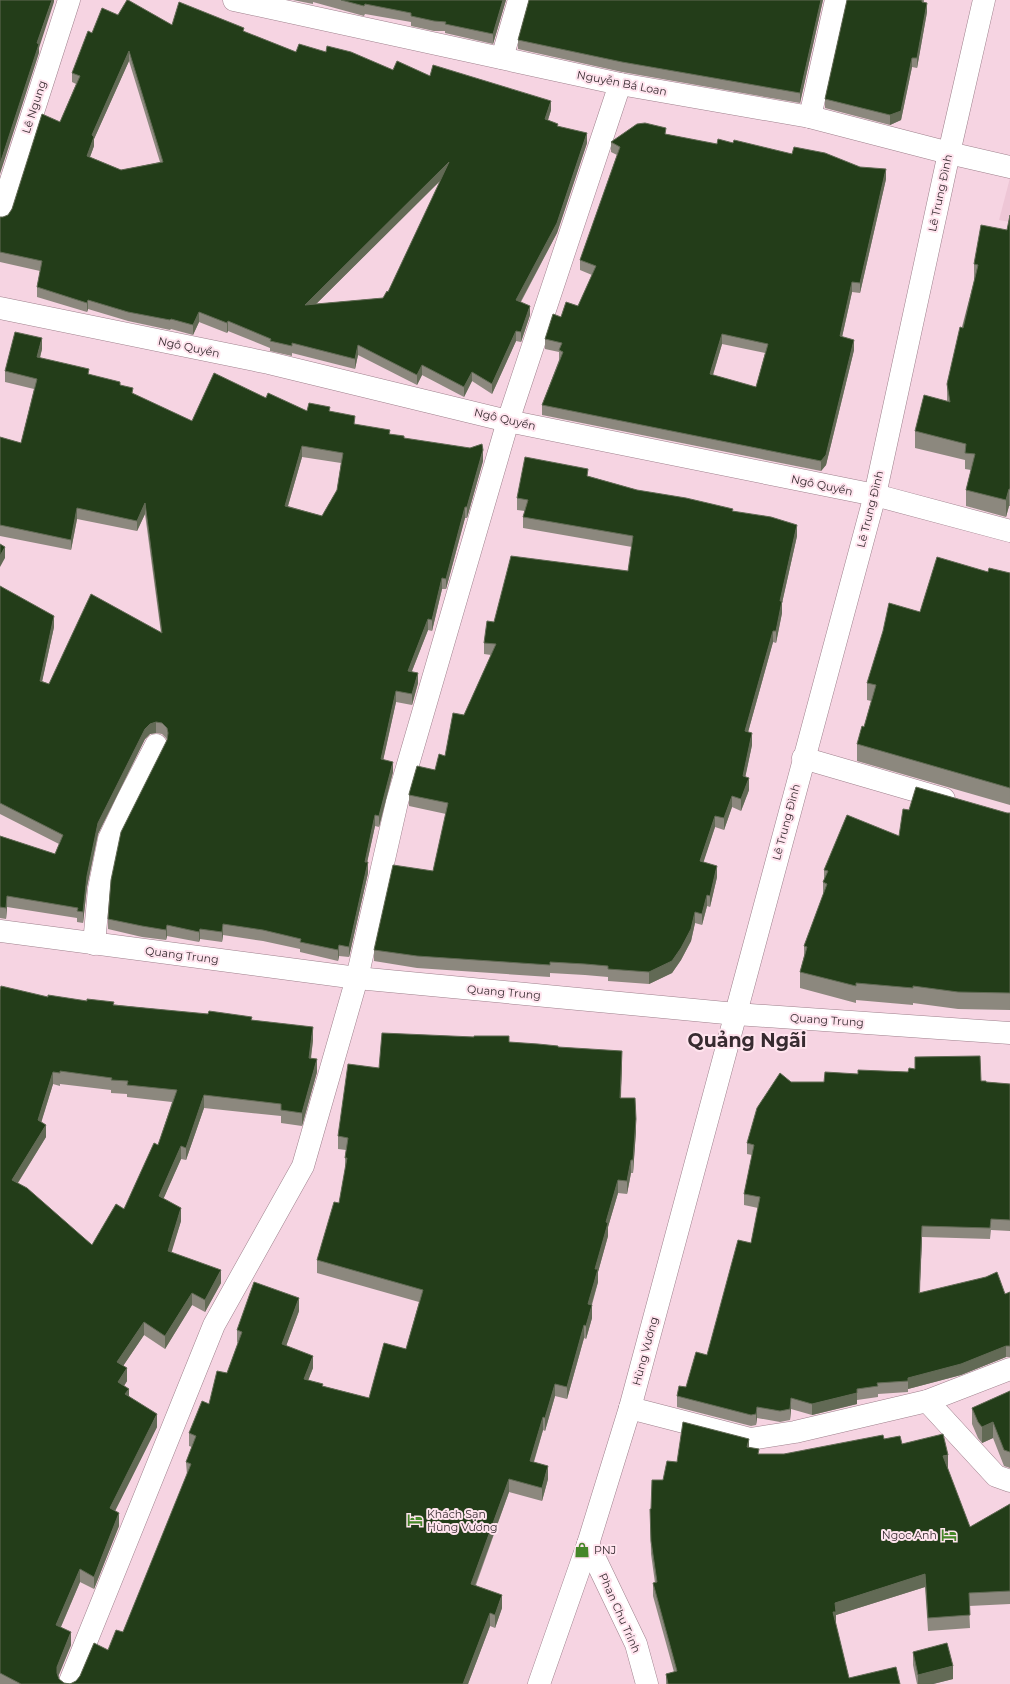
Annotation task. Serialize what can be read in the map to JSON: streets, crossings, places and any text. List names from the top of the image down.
{
  "streets": {
    "street": [
      "Nguyễn Bá Loan",
      "Lê Ngung",
      "Lê Trung Đình",
      "Ngô Quyền",
      "Quang Trung",
      "Hùng Vương",
      "Phan Chu Trinh"
    ]
  },
  "crossings": [
    ["Nguyễn Bá Loan", "Lê Trung Đình"],
    ["Lê Trung Đình", "Ngô Quyền"],
    ["Lê Trung Đình", "Quang Trung"],
    ["Lê Trung Đình", "Hùng Vương"],
    ["Quang Trung", "Hùng Vương"],
    ["Hùng Vương", "Phan Chu Trinh"]
  ],
  "districts": ["Quảng Ngãi"],
  "places": {
    "hotel": ["Khách Sạn Hùng Vương", "Ngoc Anh"],
    "shop": ["PNJ"]
  }
}
